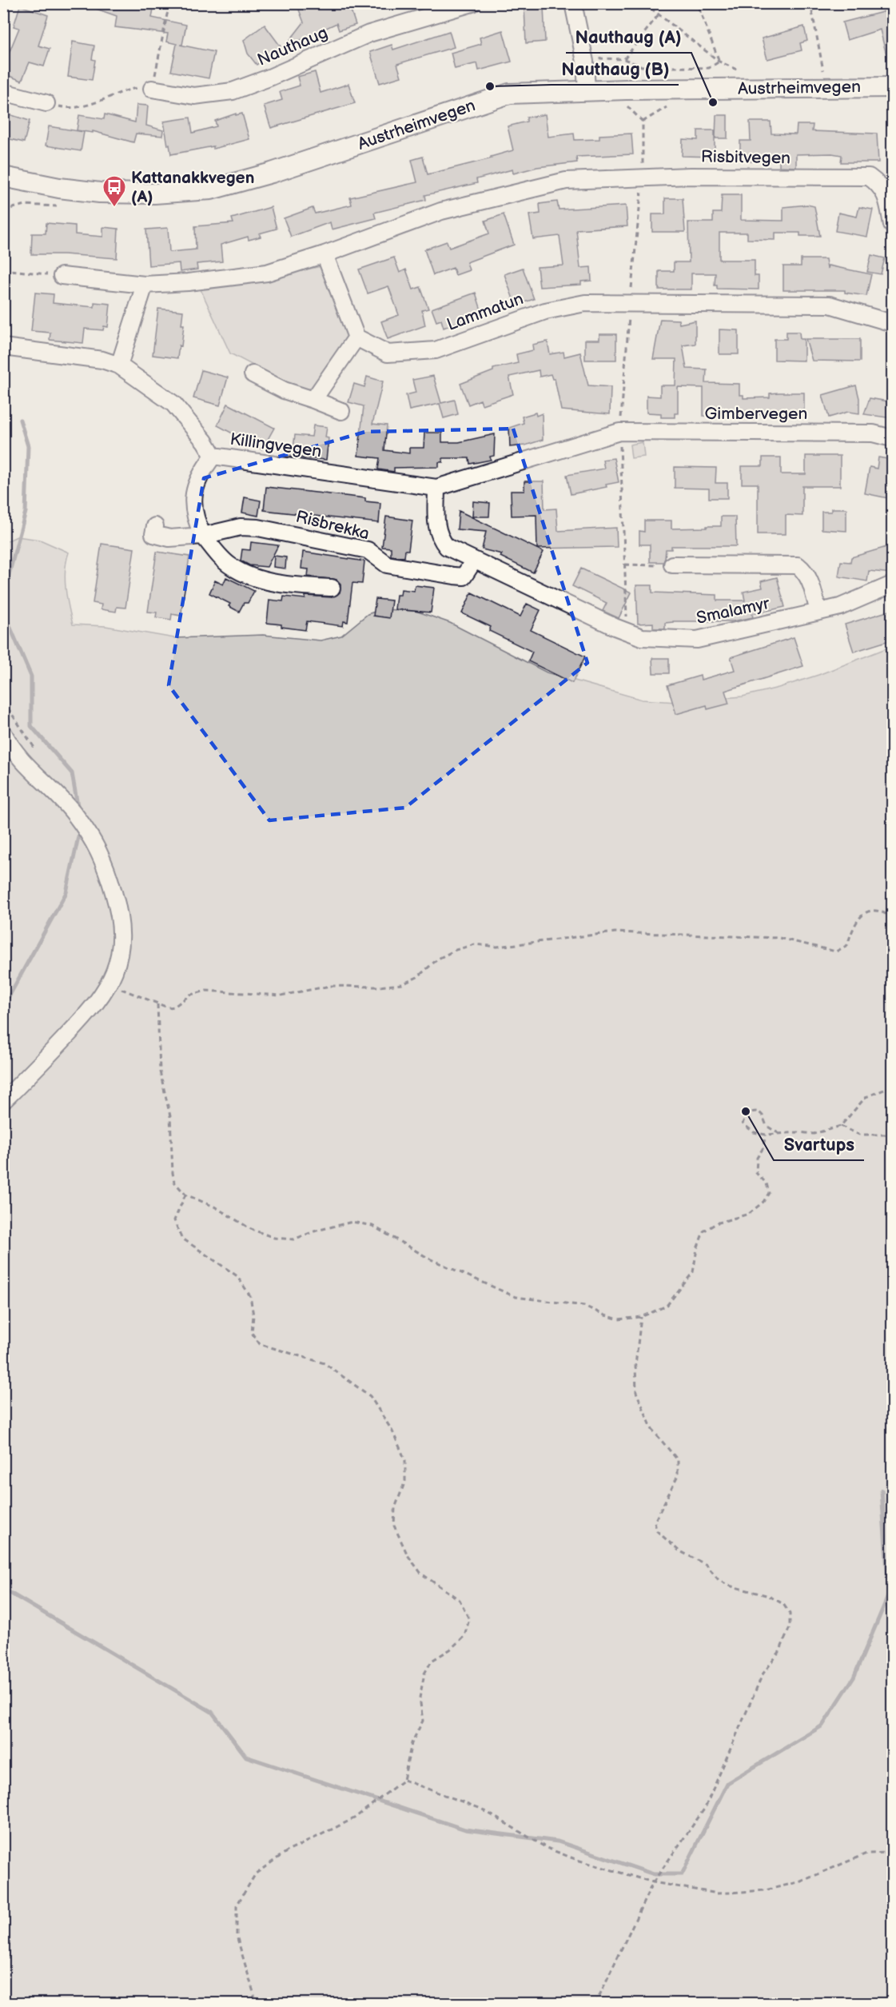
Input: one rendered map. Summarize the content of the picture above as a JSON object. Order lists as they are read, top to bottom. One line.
{"streets":{"main road":["Austrheimvegen"],"street":["Nauthaug","Risbitvegen","Lammatun","Gimbervegen","Killingvegen","Risbrekka","Smalamyr"]},"crossings":[["Gimbervegen","Killingvegen"]],"places":{"other":["Nauthaug (B)","Nauthaug (A)","Svartups"],"bus stop":["Kattanakkvegen (A)"]}}
